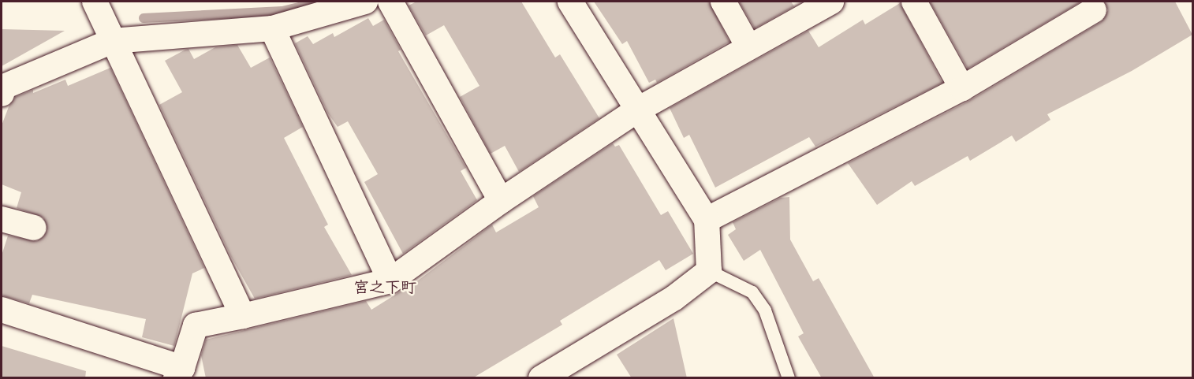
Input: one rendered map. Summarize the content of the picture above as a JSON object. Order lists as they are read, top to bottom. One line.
{"districts":["宮之下町"]}
